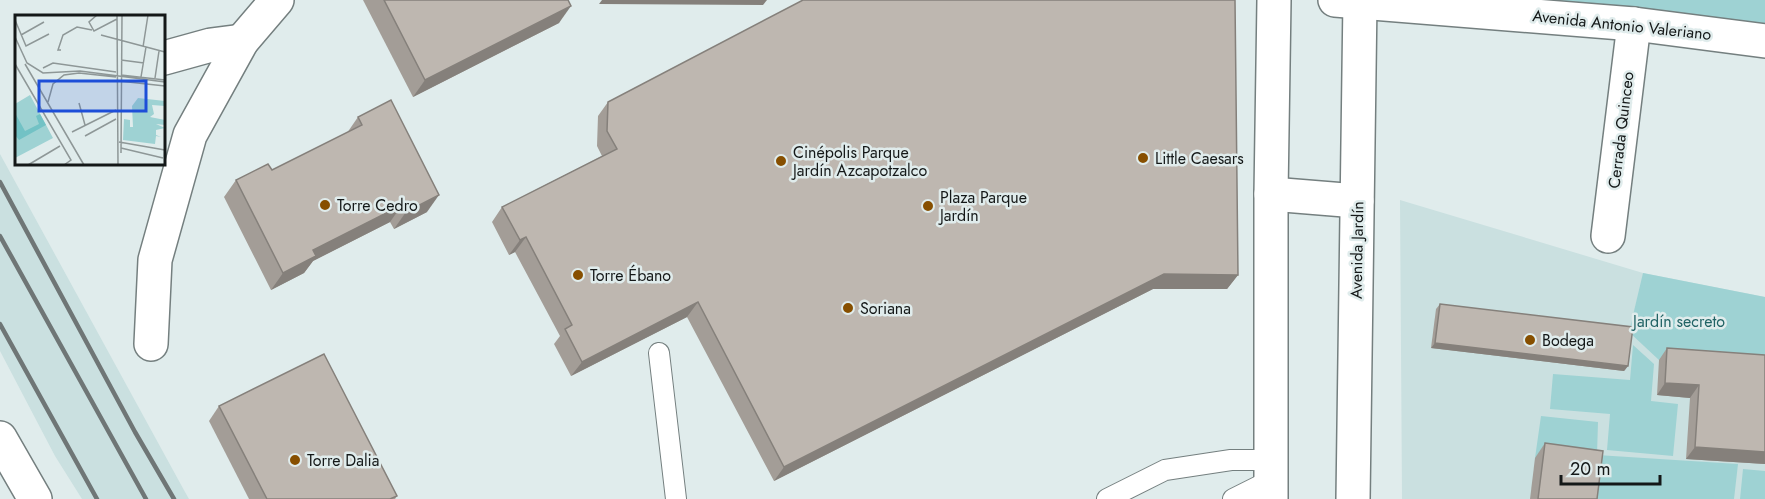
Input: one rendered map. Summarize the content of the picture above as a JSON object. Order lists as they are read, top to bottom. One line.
{"streets":{"street":["Avenida Antonio Valeriano","Cerrada Quinceo","Avenida Jardín"]},"crossings":[["Avenida Antonio Valeriano","Cerrada Quinceo"],["Avenida Antonio Valeriano","Avenida Jardín"]],"parks":["Jardín secreto"],"places":["Little Caesars","Cinépolis Parque Jardín Azcapotzalco","Torre Cedro","Plaza Parque Jardín","Torre Ébano","Soriana","Bodega","Torre Dalia"],"scale_bar":"20 m"}
